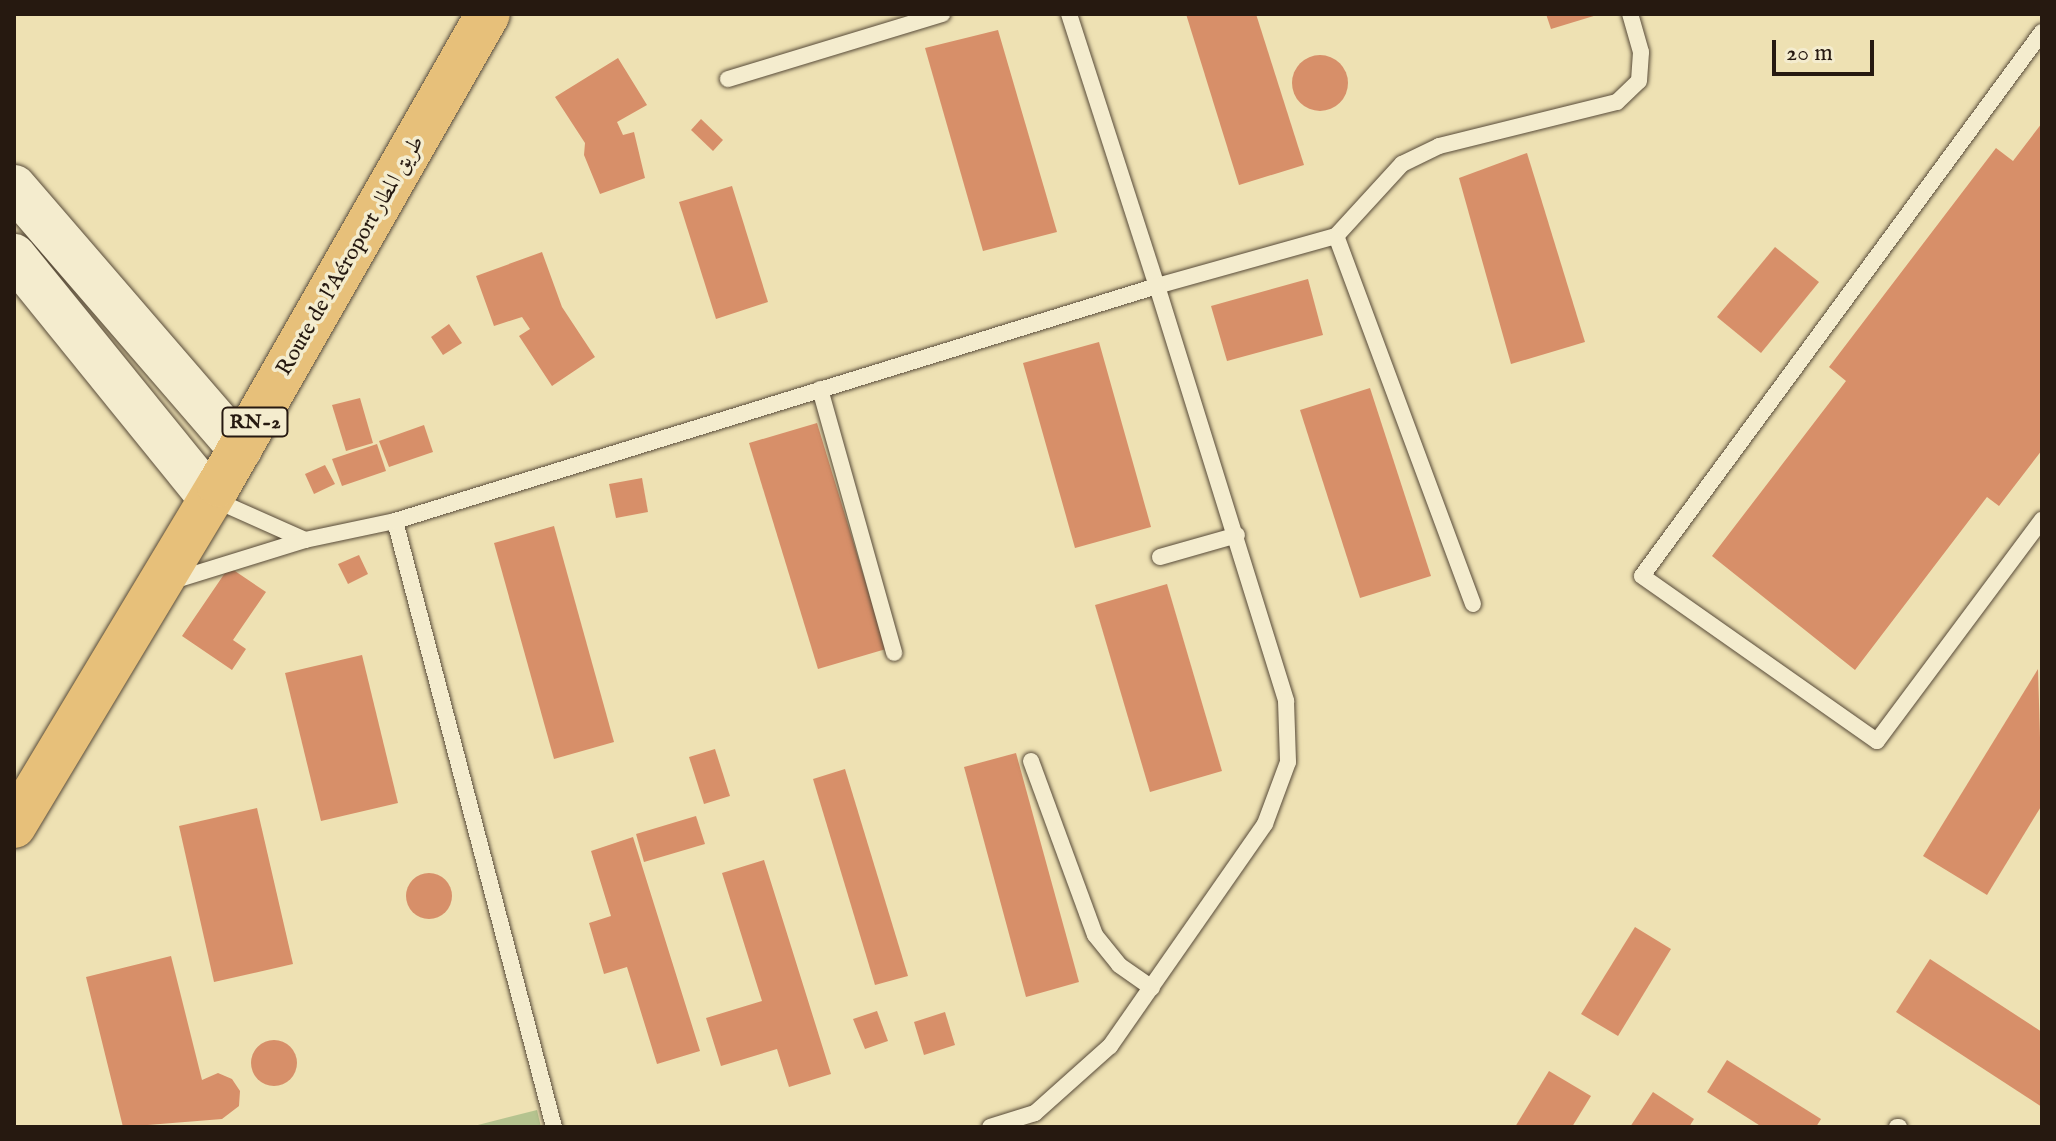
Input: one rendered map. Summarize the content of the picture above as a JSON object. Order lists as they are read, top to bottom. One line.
{"streets":{"main road":["Route de l'Aéroport طريق المطار","RN-2"]},"scale_bar":"20 m"}
